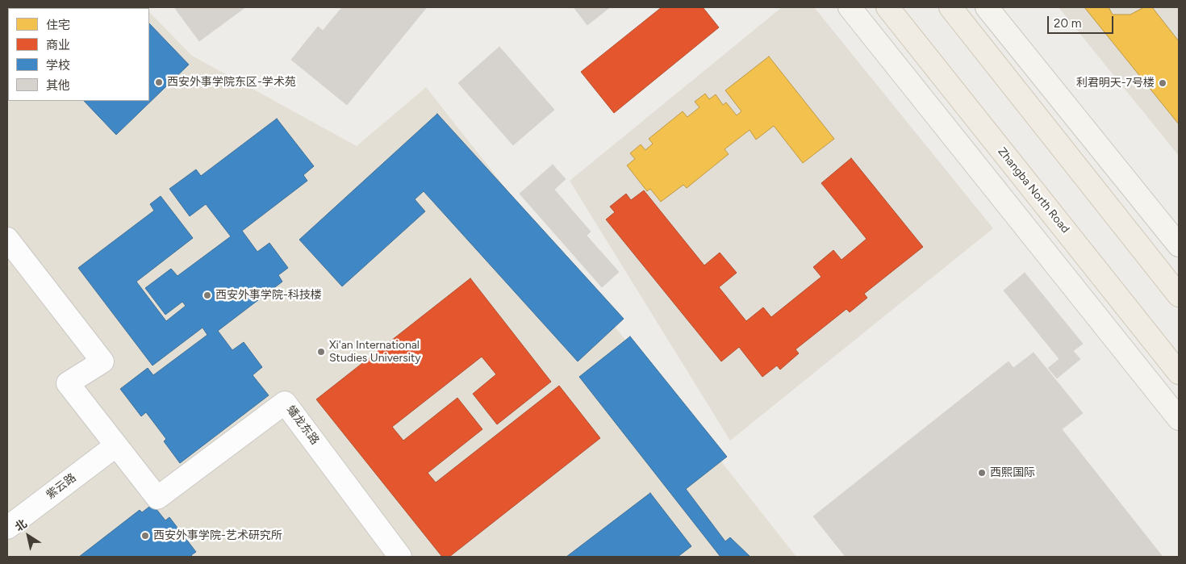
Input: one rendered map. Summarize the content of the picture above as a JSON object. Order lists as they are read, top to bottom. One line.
{"streets":{"main road":["Zhangba North Road"],"street":["蟠龙东路","紫云路"]},"crossings":[["蟠龙东路","紫云路"]],"places":["西安外事学院东区-学术苑","利君明天-7号楼","西安外事学院-科技楼","Xi'an International Studies University","西熙国际","西安外事学院-艺术研究所"],"legend":["住宅","商业","学校","其他"],"scale_bar":"20 m","north":"top left"}
